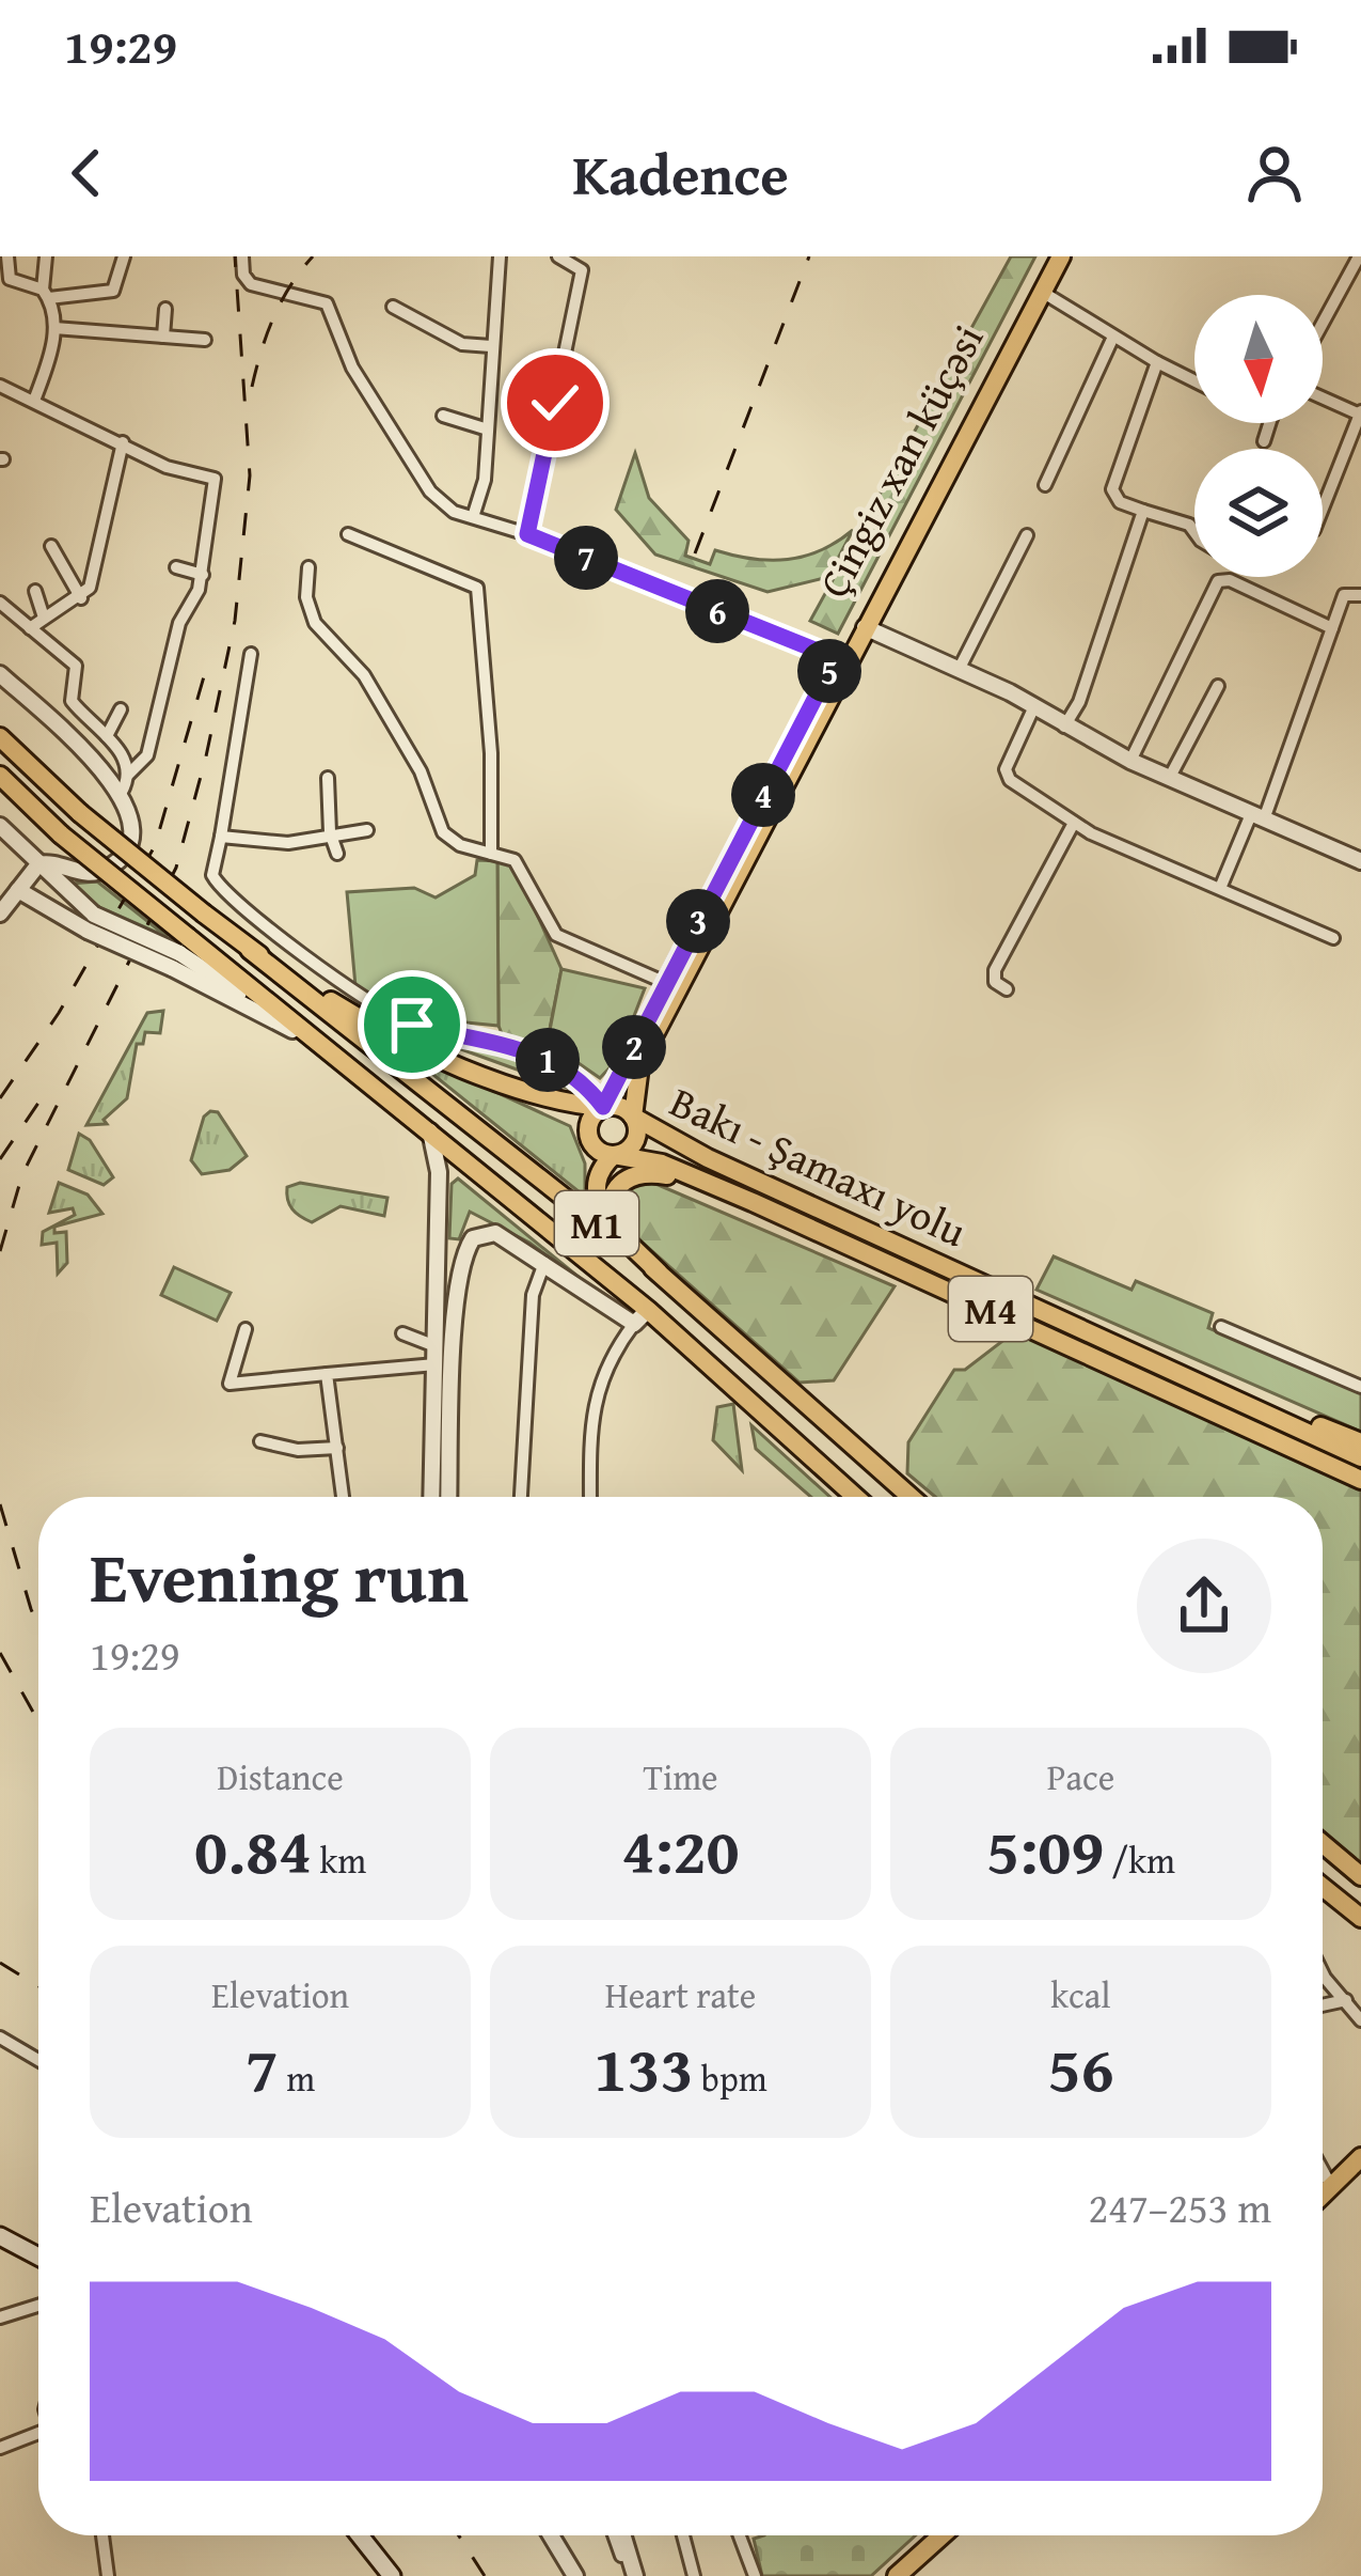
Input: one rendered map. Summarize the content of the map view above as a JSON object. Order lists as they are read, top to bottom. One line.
{"streets":{"main road":["Çingiz xan küçəsi","Bakı - Şamaxı yolu","M1","M4"]},"crossings":[["Çingiz xan küçəsi","Bakı - Şamaxı yolu"]],"north":"bottom","page":{"status":"19:29","header":"Kadence","pins":["7","6","5","4","3","2","1"],"heading":["Evening run","19:29"],"stats":[["Distance","0.84 km"],["Time","4:20"],["Pace","5:09 /km"],["Elevation","7 m"],["Heart rate","133 bpm"],["kcal","56"]],"chart":["Elevation","247–253 m"]}}
